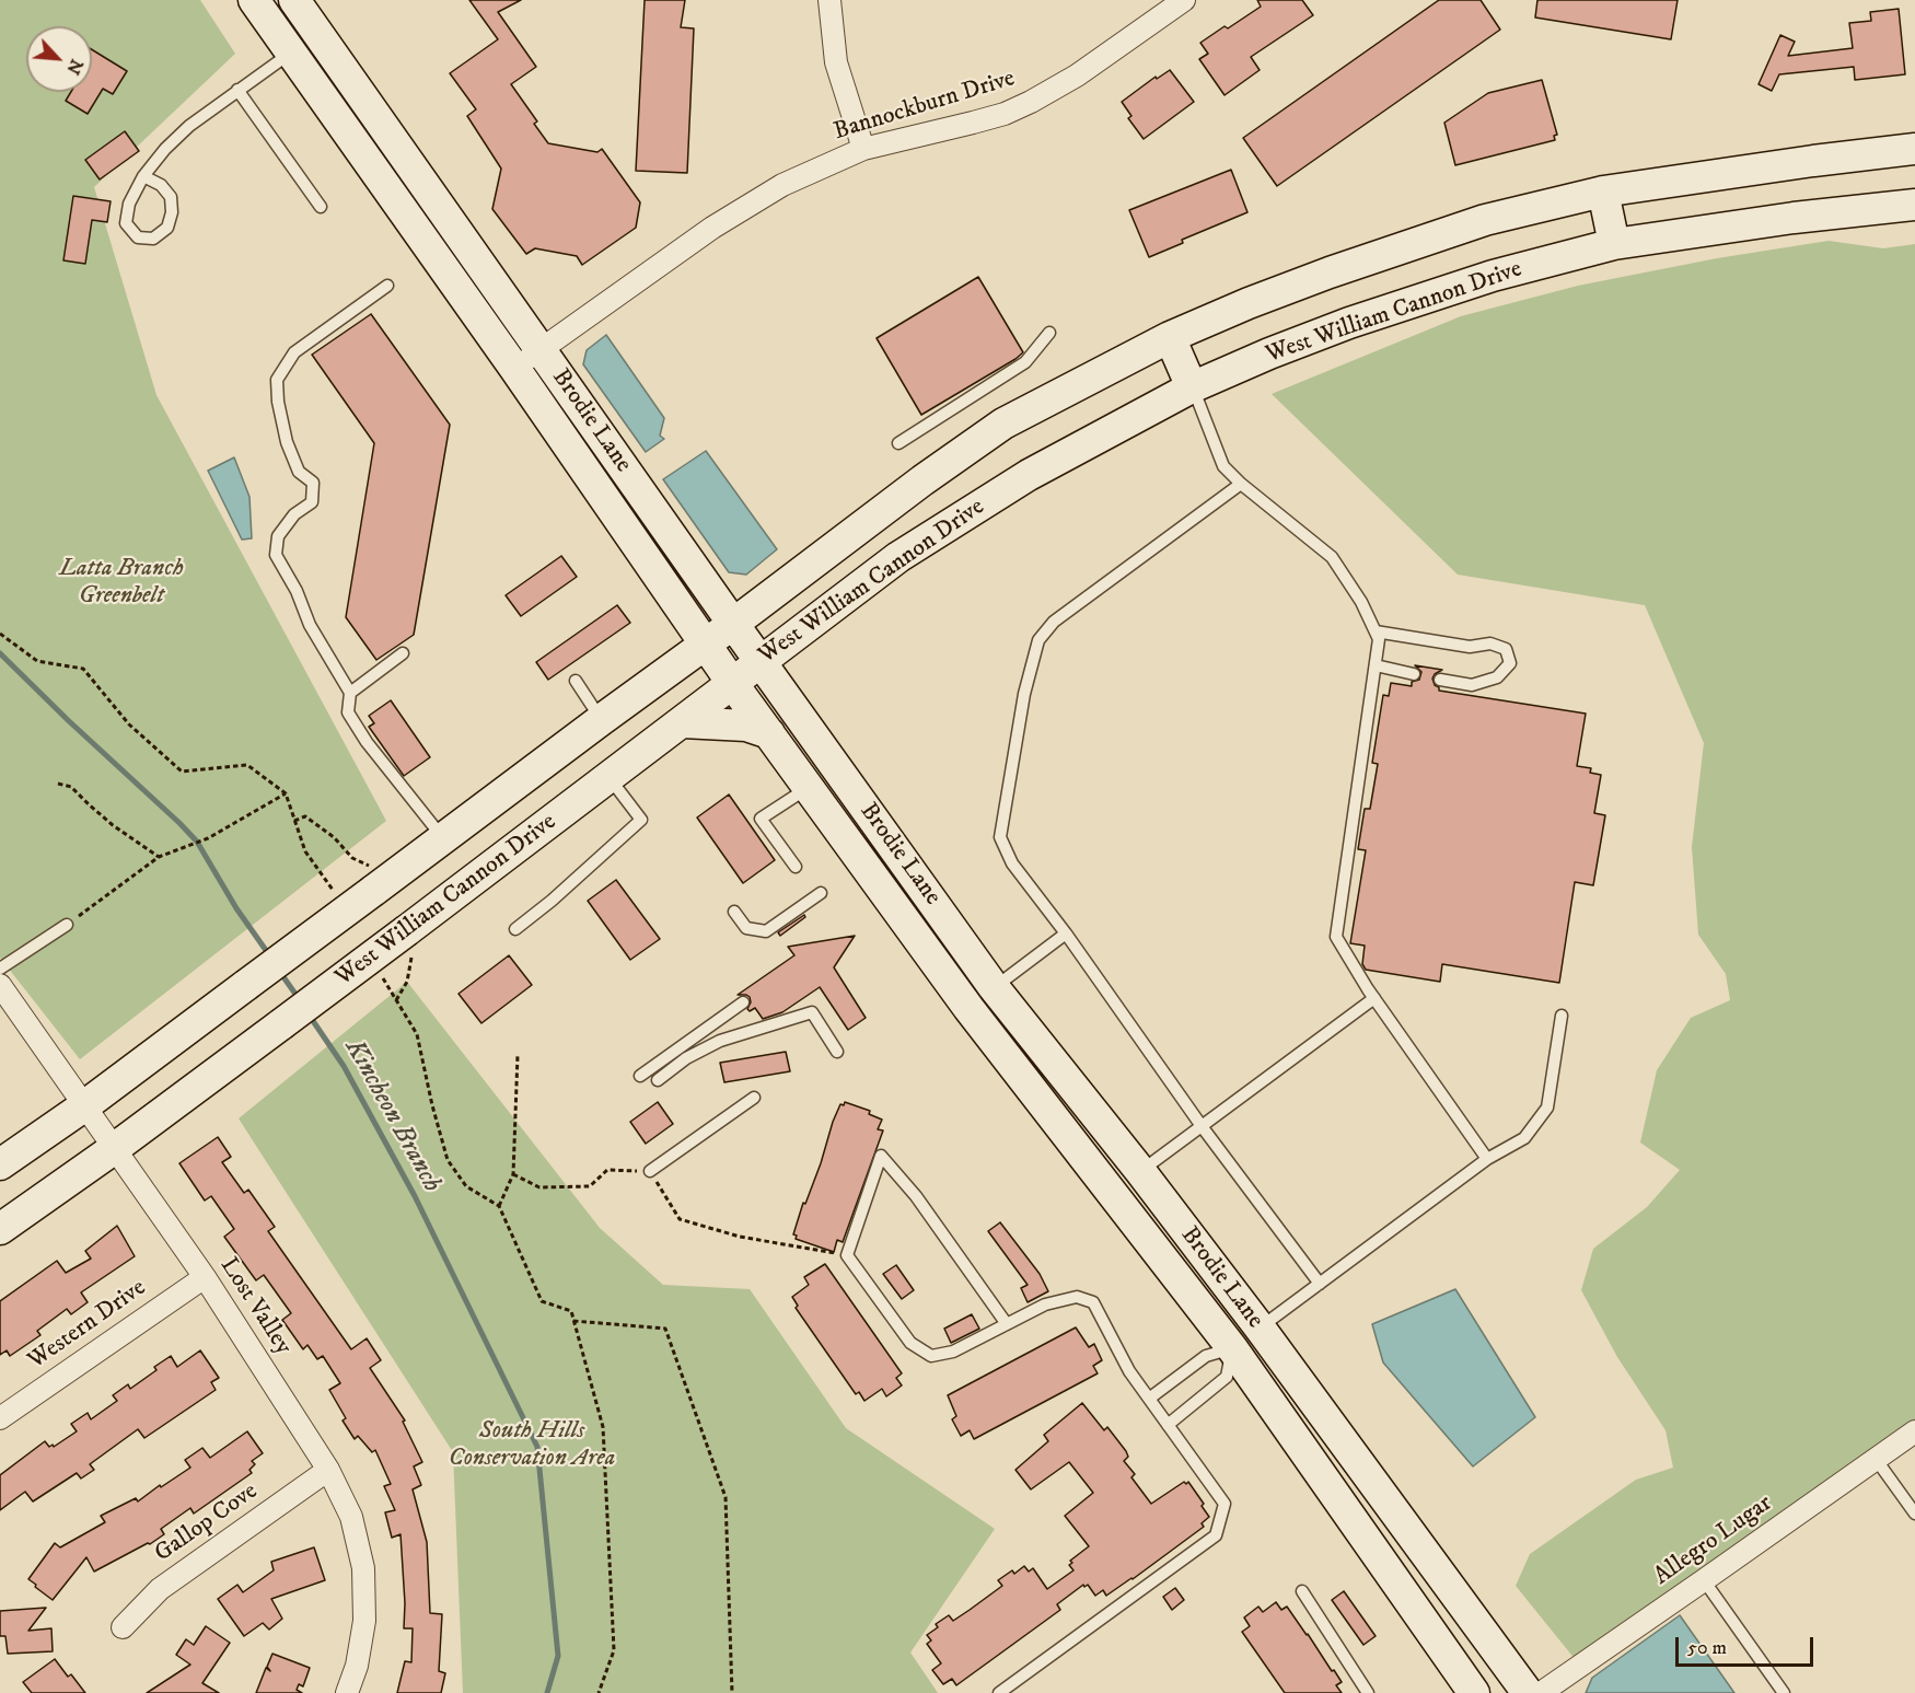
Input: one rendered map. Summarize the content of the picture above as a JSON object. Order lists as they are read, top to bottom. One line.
{"streets":{"main road":["West William Cannon Drive","Brodie Lane"],"street":["Bannockburn Drive","Lost Valley","Western Drive","Gallop Cove","Allegro Lugar"]},"crossings":[["Bannockburn Drive","Brodie Lane"],["West William Cannon Drive","Brodie Lane"],["West William Cannon Drive","Lost Valley"],["Lost Valley","Western Drive"],["Lost Valley","Gallop Cove"]],"water":["Kincheon Branch"],"parks":["Latta Branch Greenbelt","South Hills Conservation Area"],"scale_bar":"50 m","north":"bottom right"}
